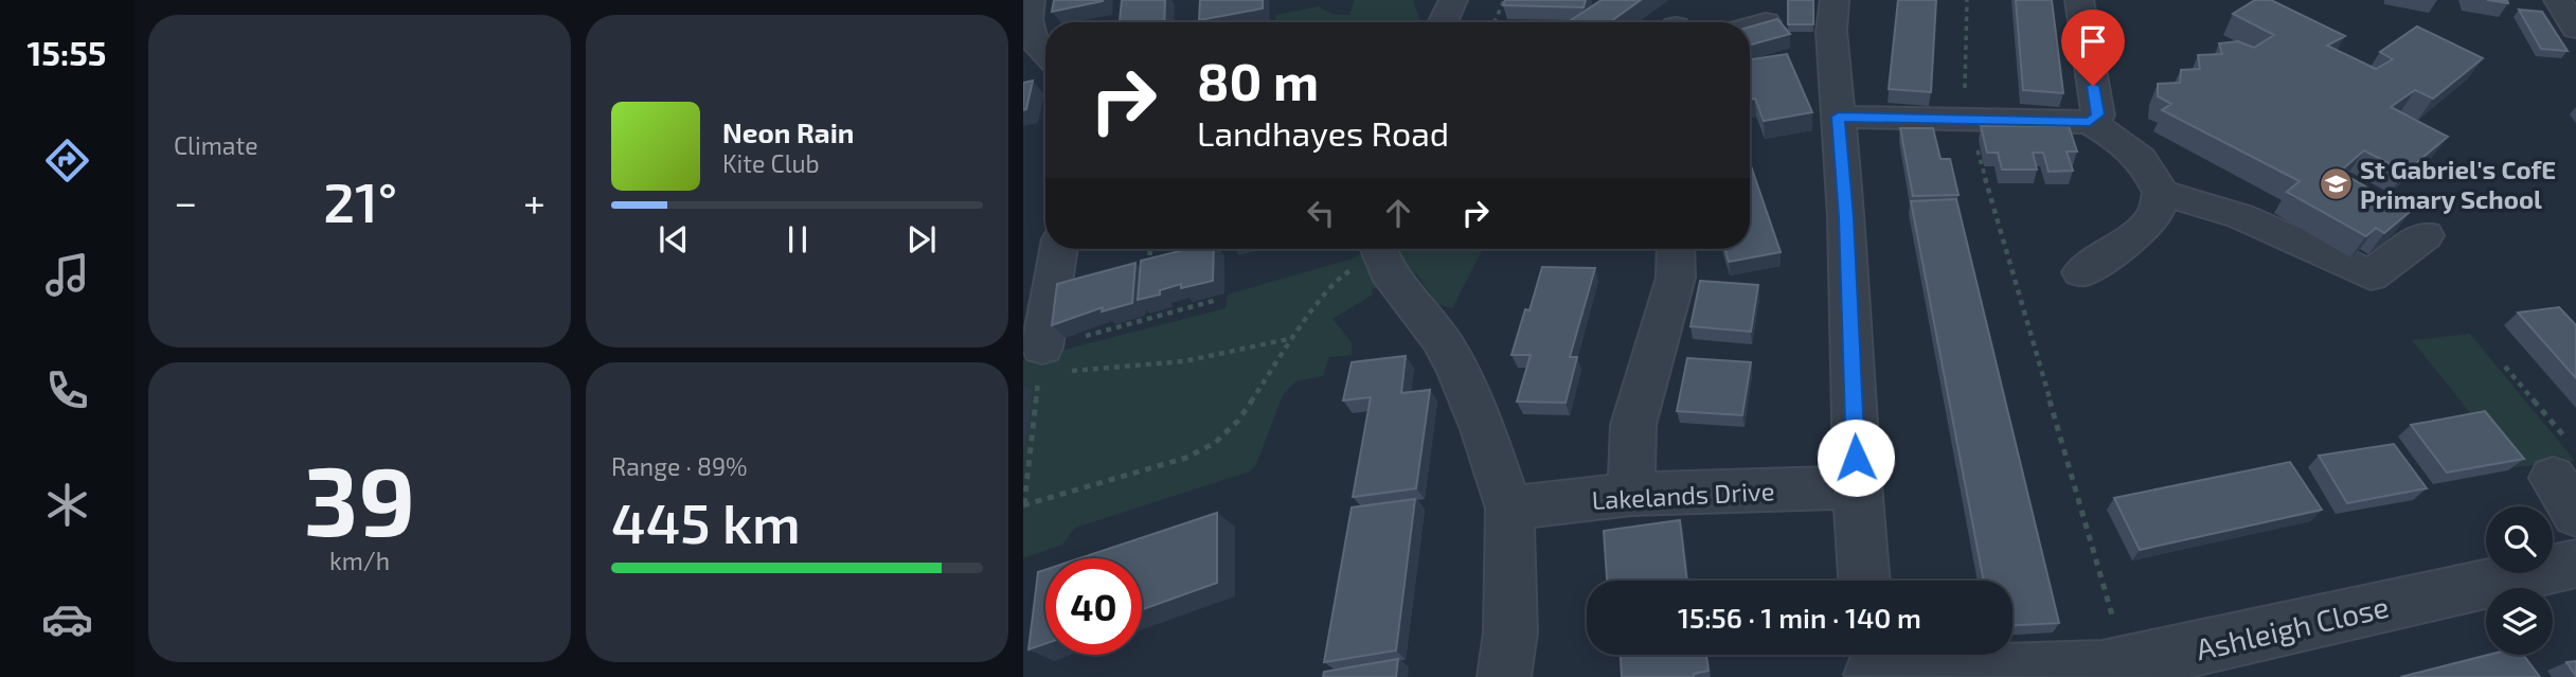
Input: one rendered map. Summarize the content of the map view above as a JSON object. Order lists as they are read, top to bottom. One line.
{"streets":{"street":["Lakelands Drive","Ashleigh Close"]},"places":{"school or university":["St Gabriel's CofE Primary School"]},"page":{"tabs":"15:55","tile":["Climate",["39","km/h"],["Range · 89%","445 km"]],"turn":["80 m","Landhayes Road"],"song":["Neon Rain","Kite Club"],"heat":["−","21°","+"],"limit":"40","trip":"15:56 · 1 min · 140 m"}}
